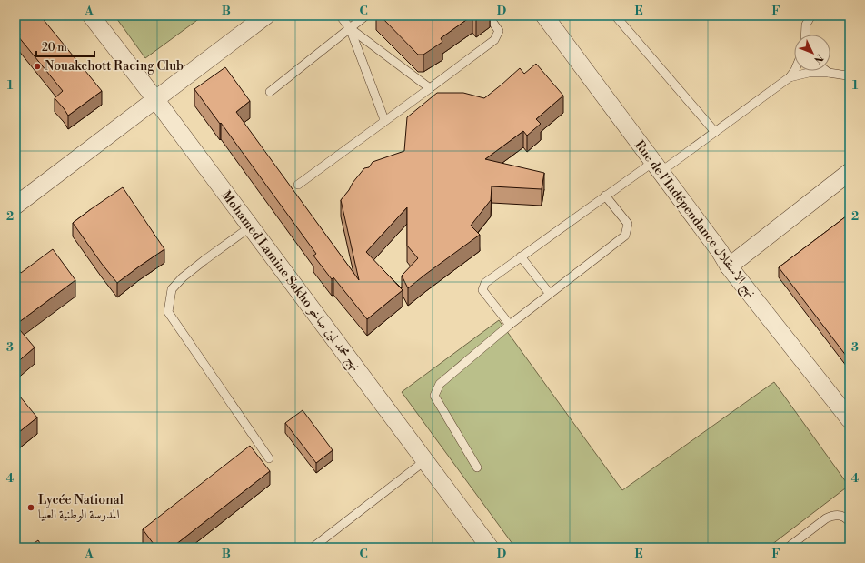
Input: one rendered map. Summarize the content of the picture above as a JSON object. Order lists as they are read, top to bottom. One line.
{"streets":{"street":["Rue de l'Indépendance نهج الاستقلال","Mohamed Lamine Sakho نهج محمد لمين صاخو"]},"places":["Nouakchott Racing Club","Lycée National المدرسة الوطنية العليا"],"scale_bar":"20 m","north":"bottom right","grid":{"columns":["A","B","C","D","E","F"],"rows":["1","2","3","4"]}}
